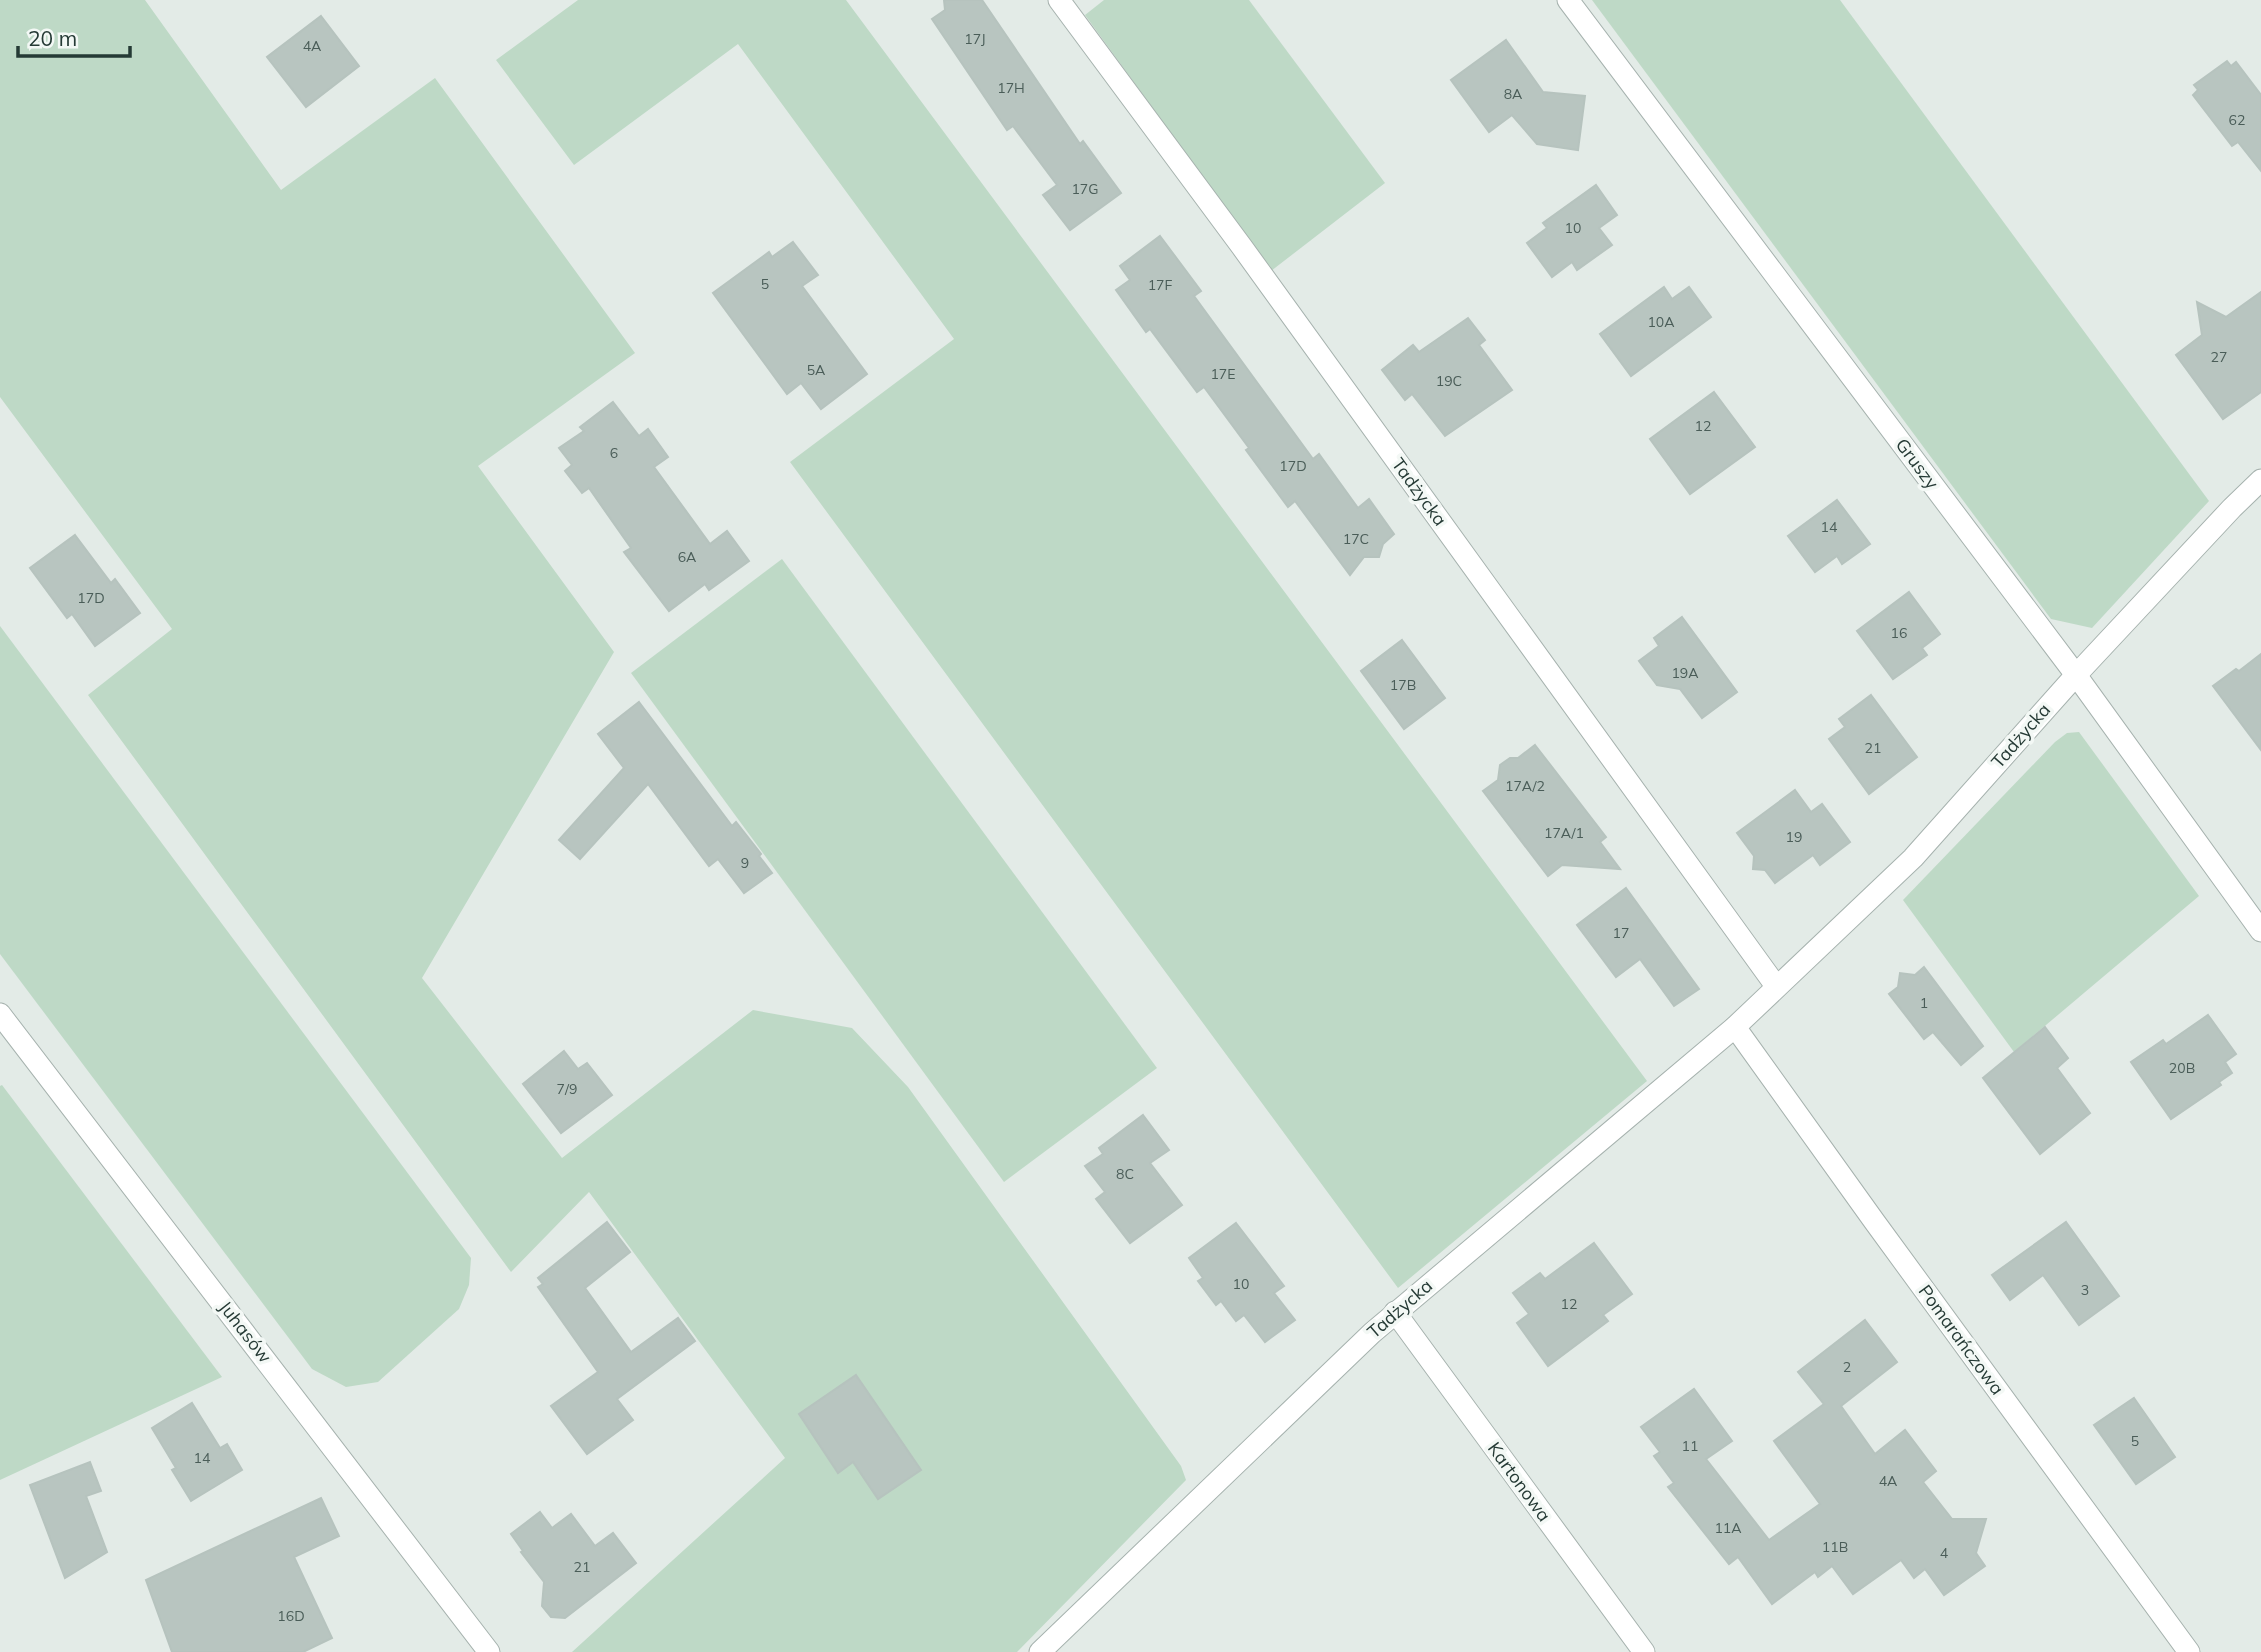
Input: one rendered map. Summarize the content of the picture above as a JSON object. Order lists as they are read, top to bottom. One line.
{"streets":{"street":["Gruszy","Tadżycka","Juhasów","Pomarańczowa","Kartonowa"]},"crossings":[["Gruszy","Tadżycka"],["Tadżycka","Pomarańczowa"],["Tadżycka","Kartonowa"]],"house_numbers":["17J","4A","17H","8A","62","17G","10","5","17F","10A","27","5A","17E","19C","12","6","17D","14","17C","6A","17D","16","19A","17B","21","17A/2","17A/1","19","9","17","1","20B","7/9","8C","10","3","12","2","5","11","14","4A","11A","11B","4","21","16D"],"scale_bar":"20 m"}
